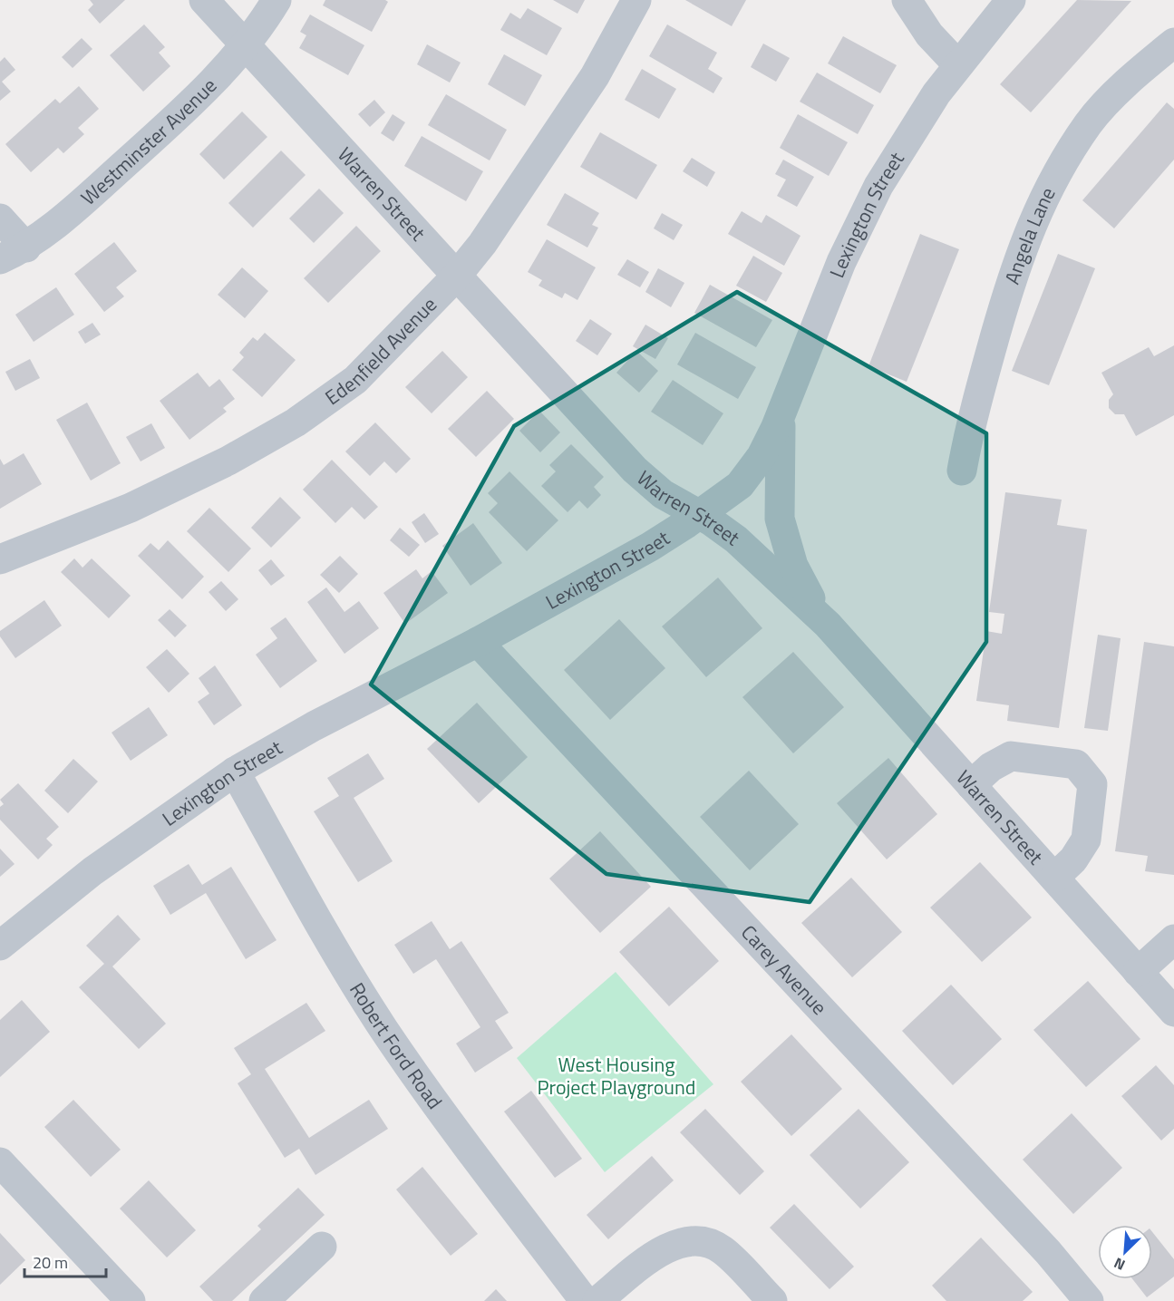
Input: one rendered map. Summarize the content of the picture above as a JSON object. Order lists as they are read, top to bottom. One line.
{"streets":{"street":["Westminster Avenue","Warren Street","Lexington Street","Angela Lane","Edenfield Avenue","Carey Avenue","Robert Ford Road"]},"crossings":[["Westminster Avenue","Warren Street"],["Warren Street","Lexington Street"],["Warren Street","Edenfield Avenue"],["Lexington Street","Carey Avenue"],["Lexington Street","Robert Ford Road"]],"parks":["West Housing Project Playground"],"scale_bar":"20 m","north":"bottom left"}
